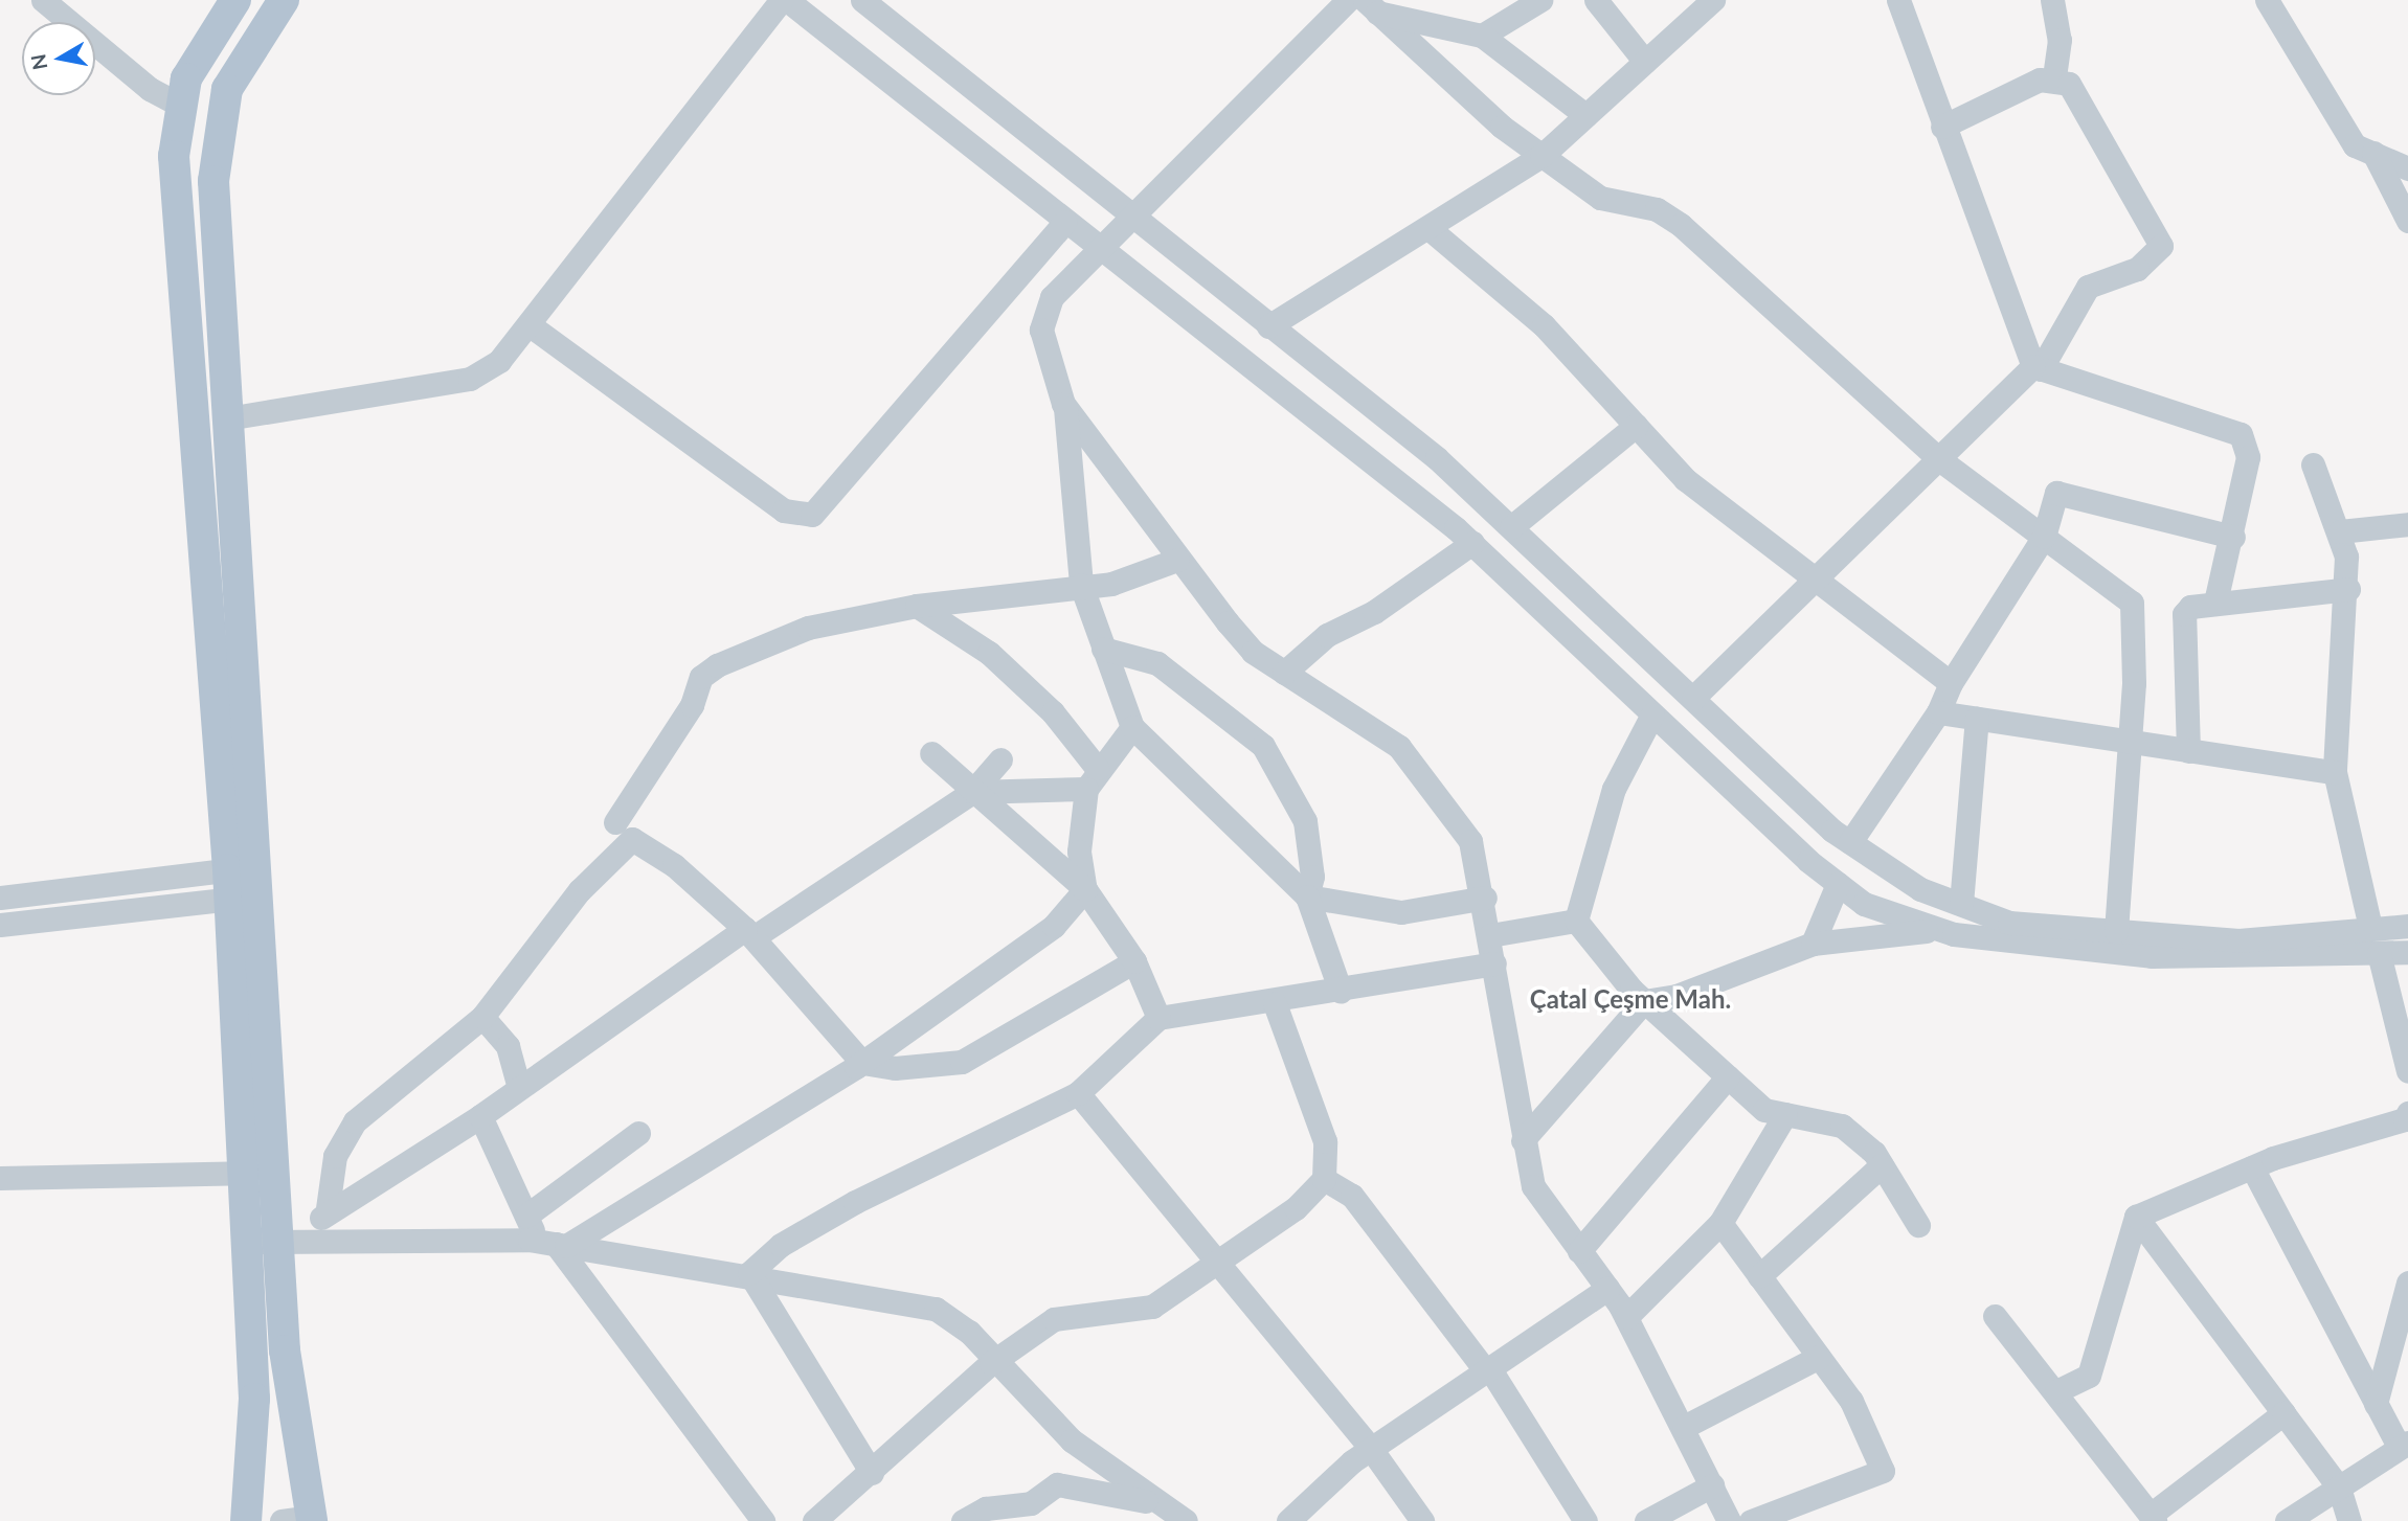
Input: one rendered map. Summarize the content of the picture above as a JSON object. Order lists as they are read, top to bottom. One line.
{"districts":["Çatal Çeşme Mah."],"north":"left"}
